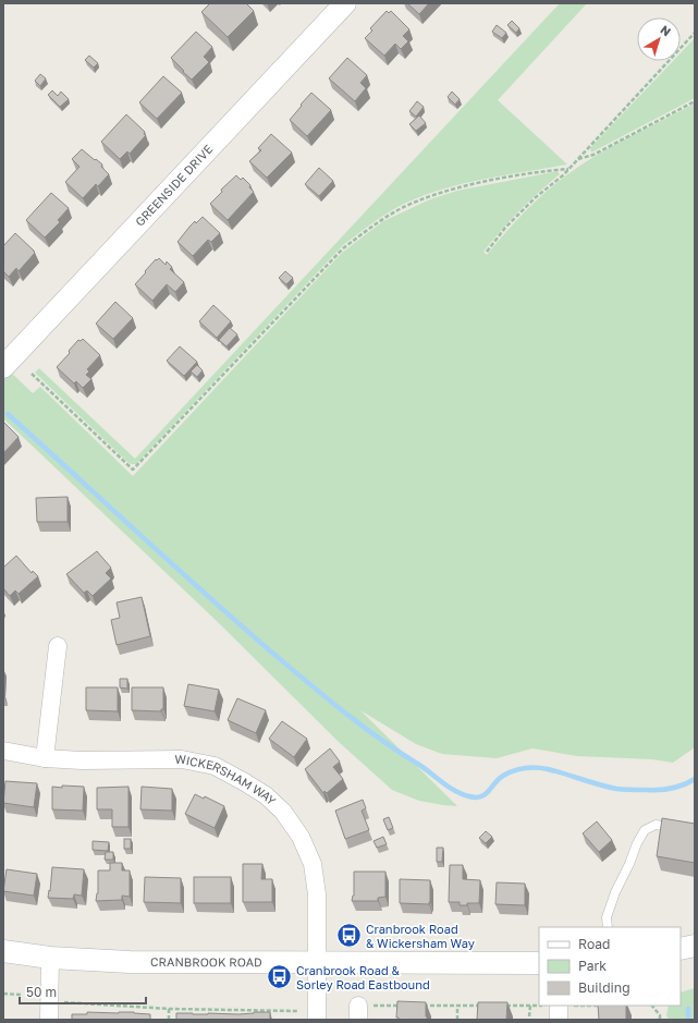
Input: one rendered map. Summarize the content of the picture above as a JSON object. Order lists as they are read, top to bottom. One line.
{"streets":{"street":["GREENSIDE DRIVE","WICKERSHAM WAY","CRANBROOK ROAD"]},"crossings":[["WICKERSHAM WAY","CRANBROOK ROAD"]],"places":{"bus stop":["Cranbrook Road & Wickersham Way","Cranbrook Road & Sorley Road Eastbound"]},"legend":["Road","Park","Building"],"scale_bar":"50 m","north":"top right"}
